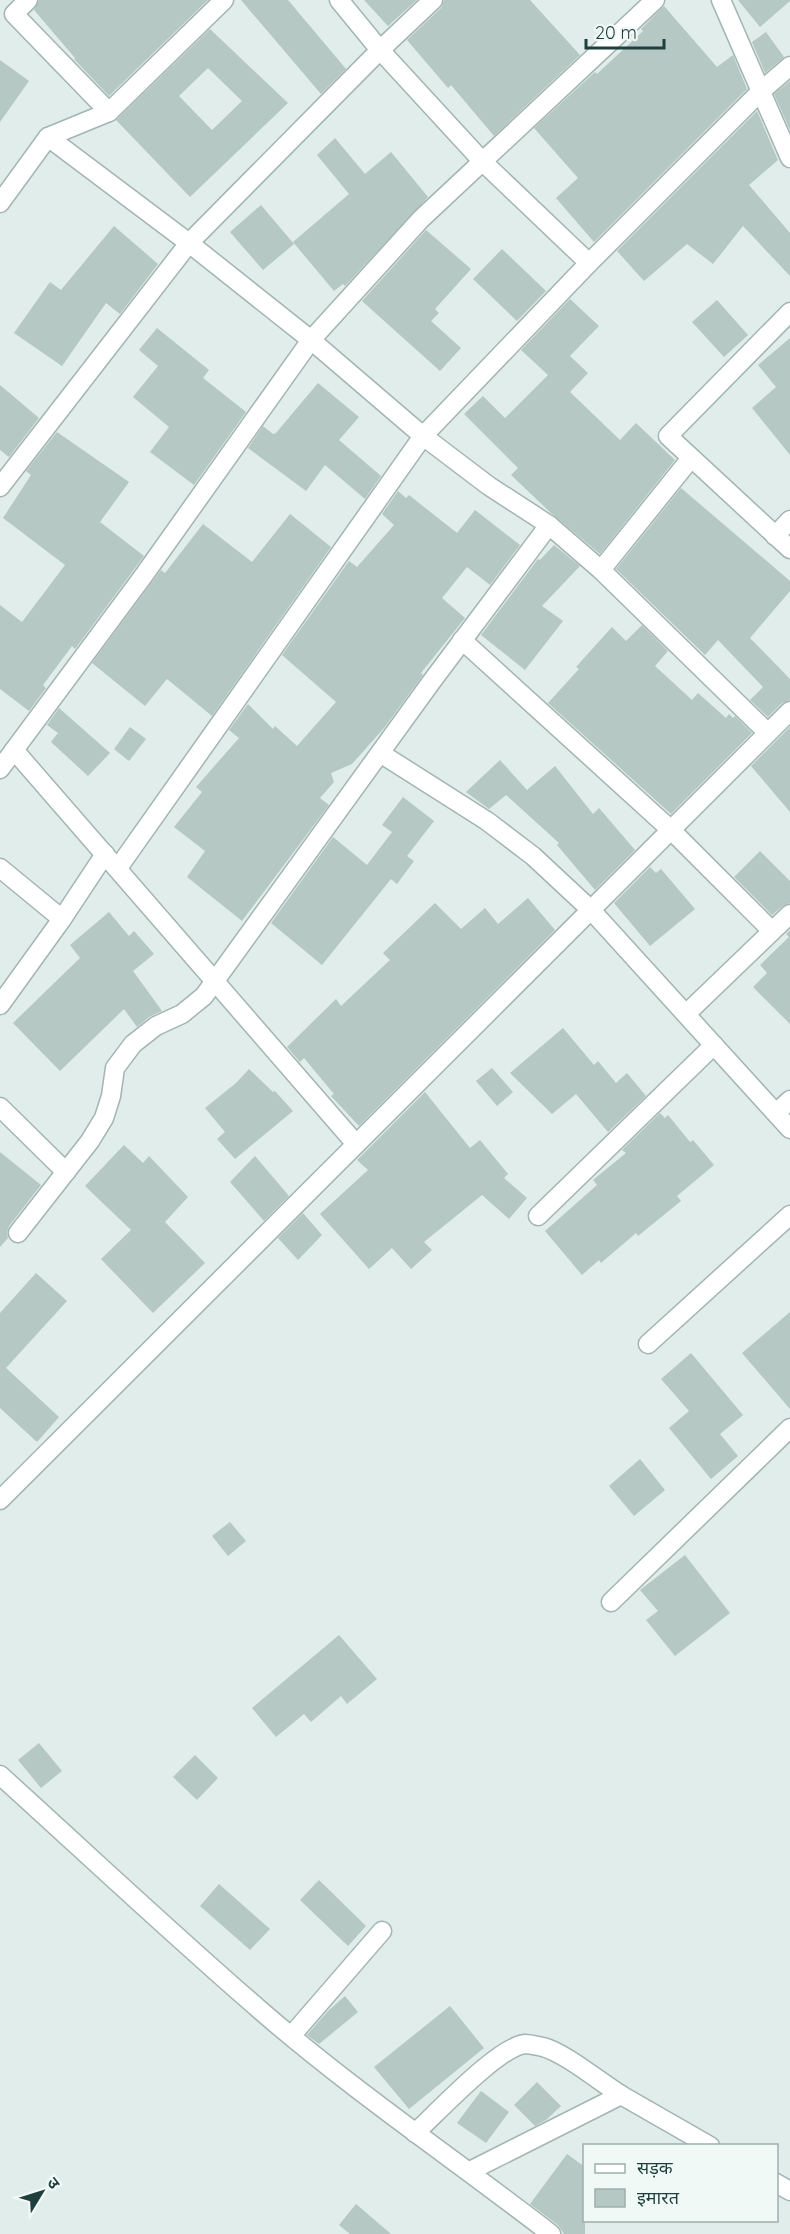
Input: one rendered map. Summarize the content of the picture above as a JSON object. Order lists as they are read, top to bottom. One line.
{"legend":["सड़क","इमारत"],"scale_bar":"20 m","north":"top right"}
